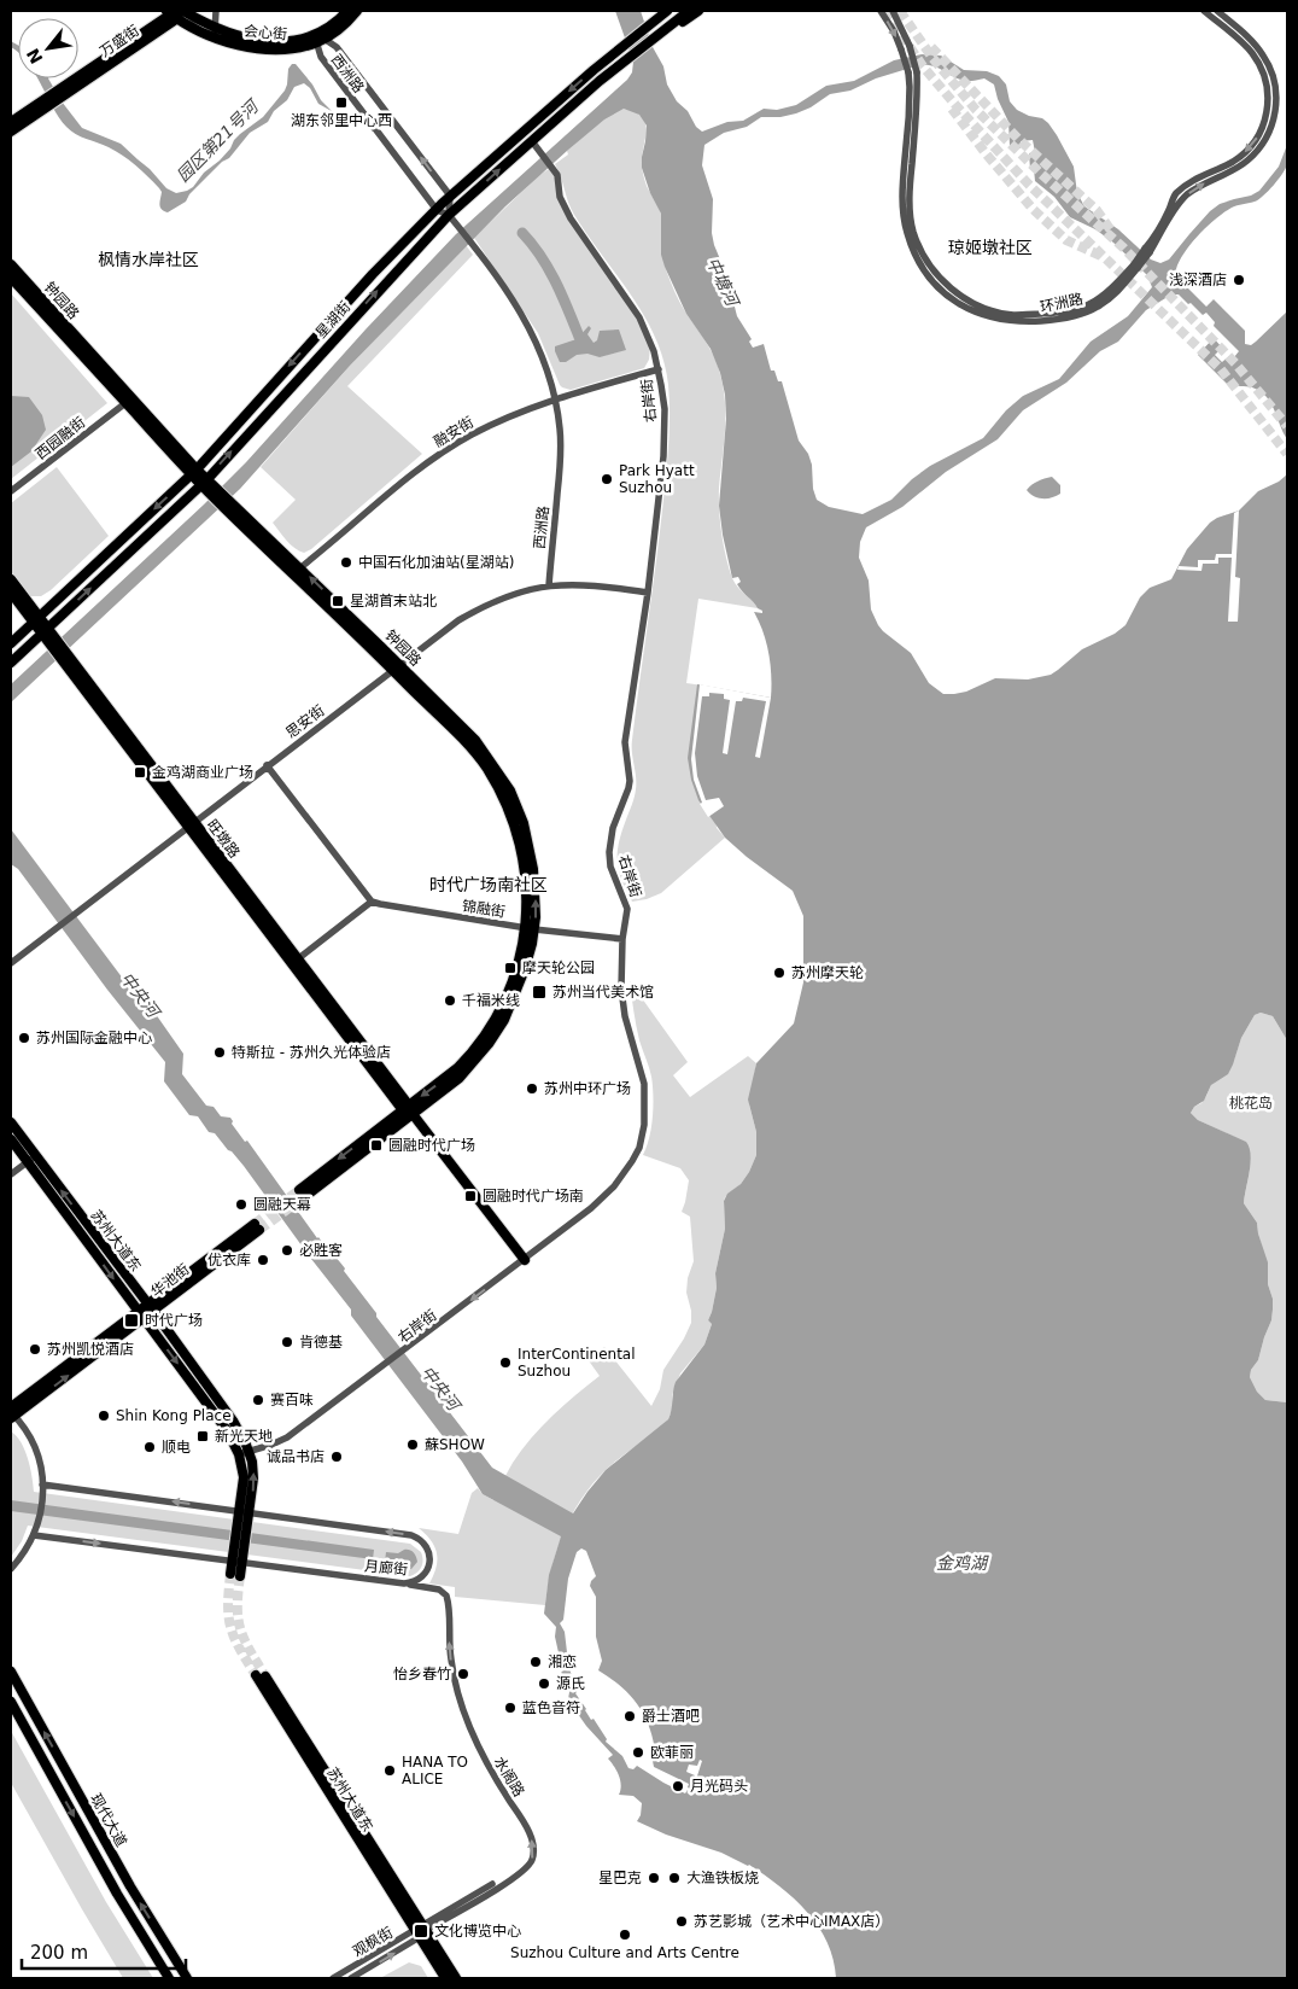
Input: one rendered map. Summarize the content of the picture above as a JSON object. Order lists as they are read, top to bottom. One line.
{"streets":{"main road":["会心街","万盛街","钟园路","星湖街","旺墩路","苏州大道东","华池街","现代大道"],"street":["西洲路","环洲路","右岸街","融安街","西园融街","思安街","锦融街","月廊街","水阁路","观枫街"]},"crossings":[["会心街","万盛街"],["会心街","西洲路"],["西洲路","星湖街"],["西洲路","融安街"],["西洲路","思安街"],["钟园路","星湖街"],["钟园路","融安街"],["钟园路","西园融街"],["钟园路","思安街"],["钟园路","旺墩路"],["钟园路","锦融街"],["星湖街","右岸街"],["星湖街","旺墩路"],["右岸街","融安街"],["右岸街","思安街"],["右岸街","旺墩路"],["右岸街","锦融街"],["右岸街","苏州大道东"],["思安街","旺墩路"],["苏州大道东","华池街"],["苏州大道东","月廊街"],["苏州大道东","水阁路"],["苏州大道东","观枫街"],["月廊街","水阁路"],["水阁路","观枫街"]],"districts":["琼姬墩社区","枫情水岸社区","时代广场南社区"],"water":["园区第21号河","中塘河","中央河","金鸡湖"],"parks":["桃花岛"],"places":{"transit":["湖东邻里中心西","星湖首末站北","金鸡湖商业广场","摩天轮公园","苏州当代美术馆","圆融时代广场","圆融时代广场南","时代广场","新光天地","文化博览中心"],"other":["浅深酒店","Park Hyatt Suzhou","中国石化加油站(星湖站)","苏州摩天轮","千福米线","苏州国际金融中心","特斯拉 - 苏州久光体验店","苏州中环广场","圆融天幕","必胜客","优衣库","肯德基","苏州凯悦酒店","InterContinental Suzhou","赛百味","Shin Kong Place","蘇SHOW","顺电","诚品书店","湘恋","怡乡春竹","源氏","蓝色音符","爵士酒吧","欧菲丽","HANA TO ALICE","月光码头","星巴克","大渔铁板烧","苏艺影城（艺术中心IMAX店）","Suzhou Culture and Arts Centre"]},"scale_bar":"200 m","north":"bottom left"}
